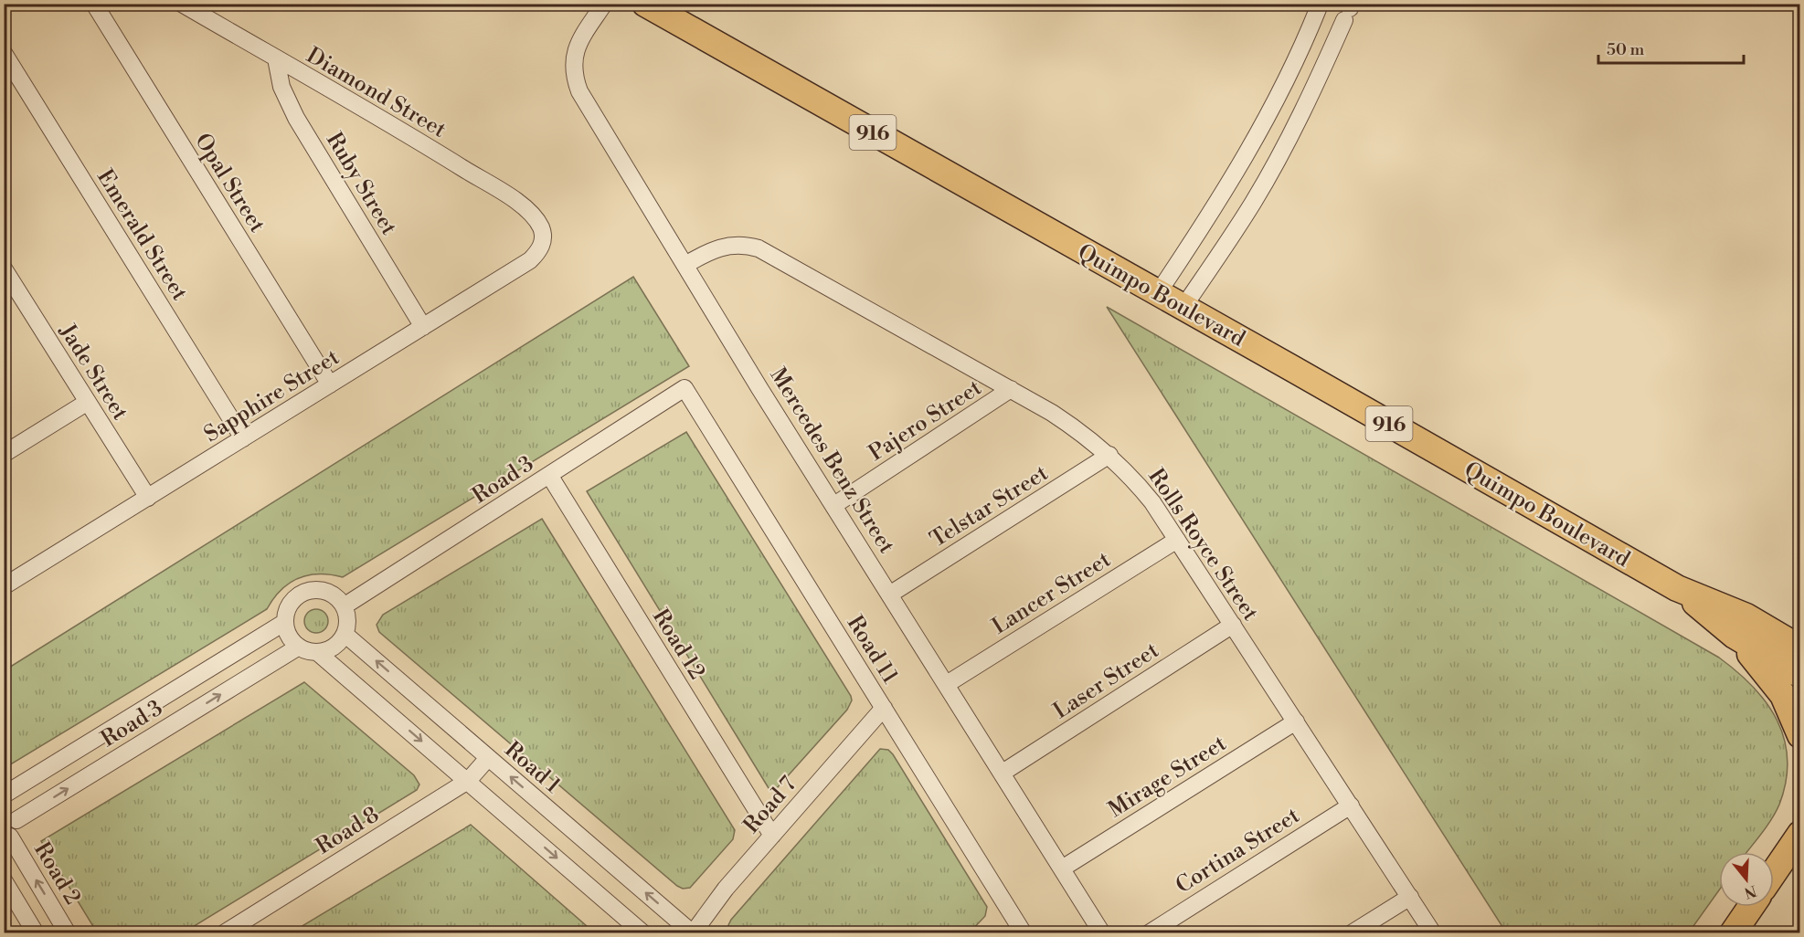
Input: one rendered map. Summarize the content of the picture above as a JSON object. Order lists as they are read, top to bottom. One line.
{"streets":{"main road":["916","Quimpo Boulevard"],"street":["Diamond Street","Opal Street","Ruby Street","Emerald Street","Jade Street","Sapphire Street","Pajero Street","Mercedes Benz Street","Road 3","Telstar Street","Rolls Royce Street","Lancer Street","Road 12","Road 11","Laser Street","Road 1","Mirage Street","Road 7","Road 8","Cortina Street","Road 2"]},"crossings":[["Diamond Street","Ruby Street"],["Diamond Street","Sapphire Street"],["Opal Street","Sapphire Street"],["Ruby Street","Sapphire Street"],["Emerald Street","Sapphire Street"],["Jade Street","Sapphire Street"],["Pajero Street","Mercedes Benz Street"],["Pajero Street","Rolls Royce Street"],["Mercedes Benz Street","Telstar Street"],["Mercedes Benz Street","Rolls Royce Street"],["Mercedes Benz Street","Lancer Street"],["Mercedes Benz Street","Laser Street"],["Mercedes Benz Street","Mirage Street"],["Road 3","Road 12"],["Road 3","Road 11"],["Road 3","Road 1"],["Telstar Street","Rolls Royce Street"],["Rolls Royce Street","Lancer Street"],["Rolls Royce Street","Laser Street"],["Rolls Royce Street","Mirage Street"],["Rolls Royce Street","Cortina Street"],["Road 12","Road 7"],["Road 11","Road 7"],["Road 1","Road 7"],["Road 1","Road 8"]],"scale_bar":"50 m","north":"bottom"}
